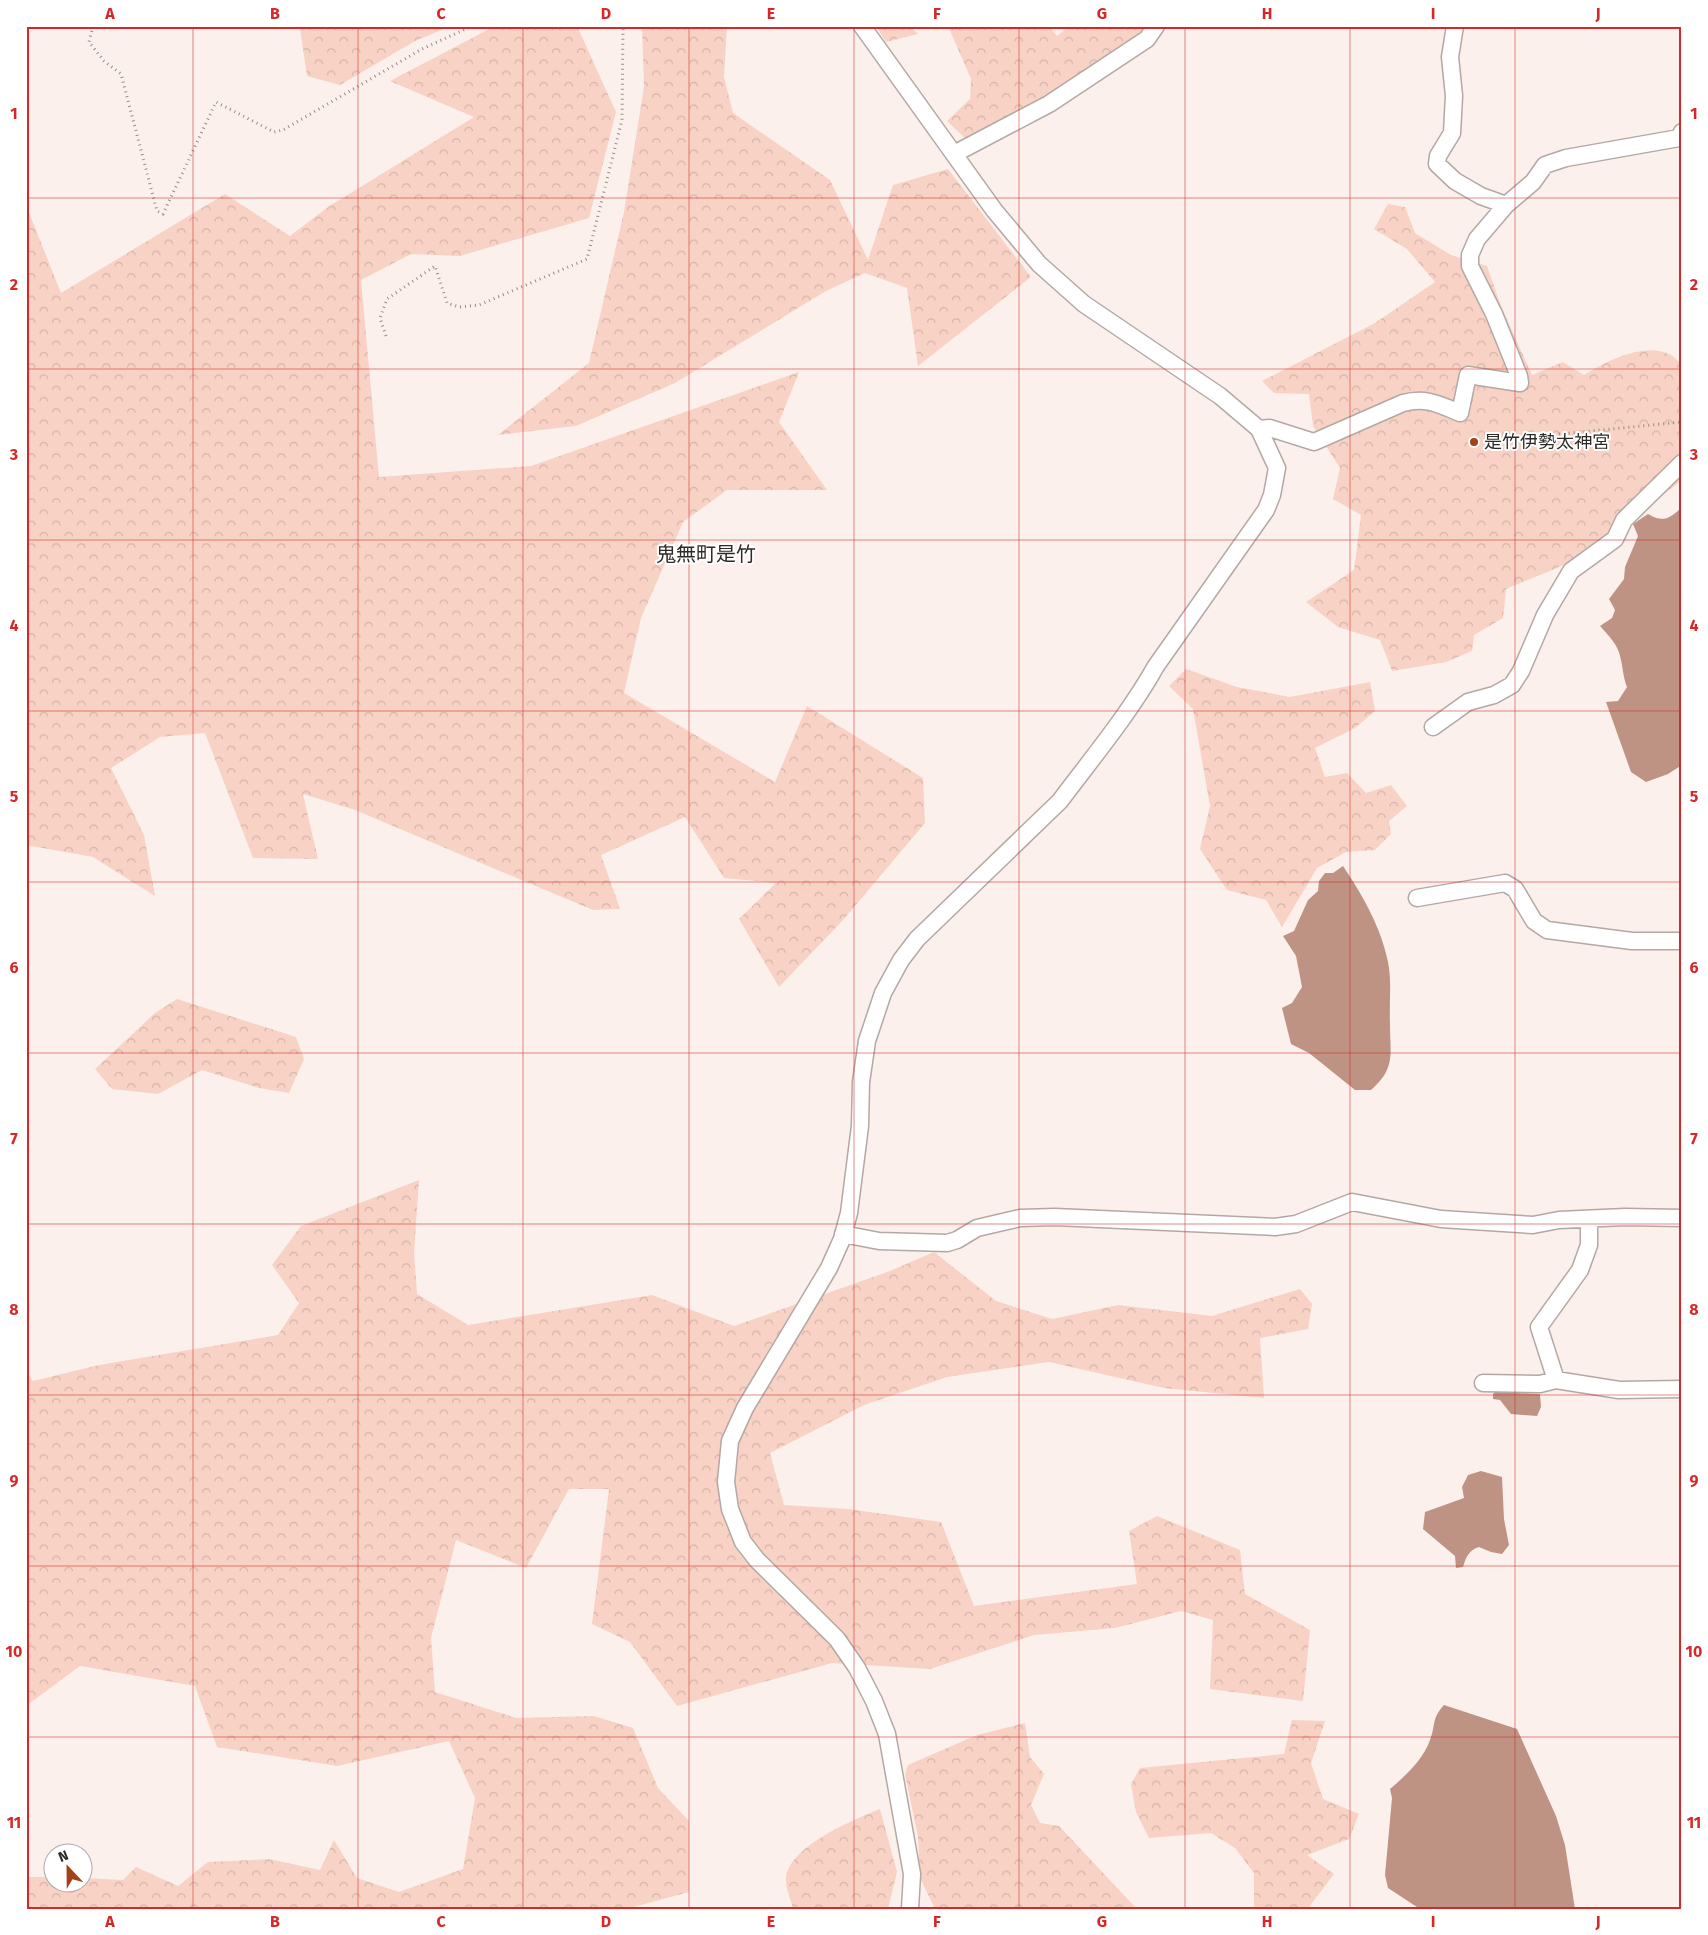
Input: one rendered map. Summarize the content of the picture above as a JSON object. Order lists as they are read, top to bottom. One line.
{"districts":["鬼無町是竹"],"places":["是竹伊勢太神宮"],"north":"top","grid":{"columns":["A","B","C","D","E","F","G","H","I","J"],"rows":["1","2","3","4","5","6","7","8","9","10","11"]}}
